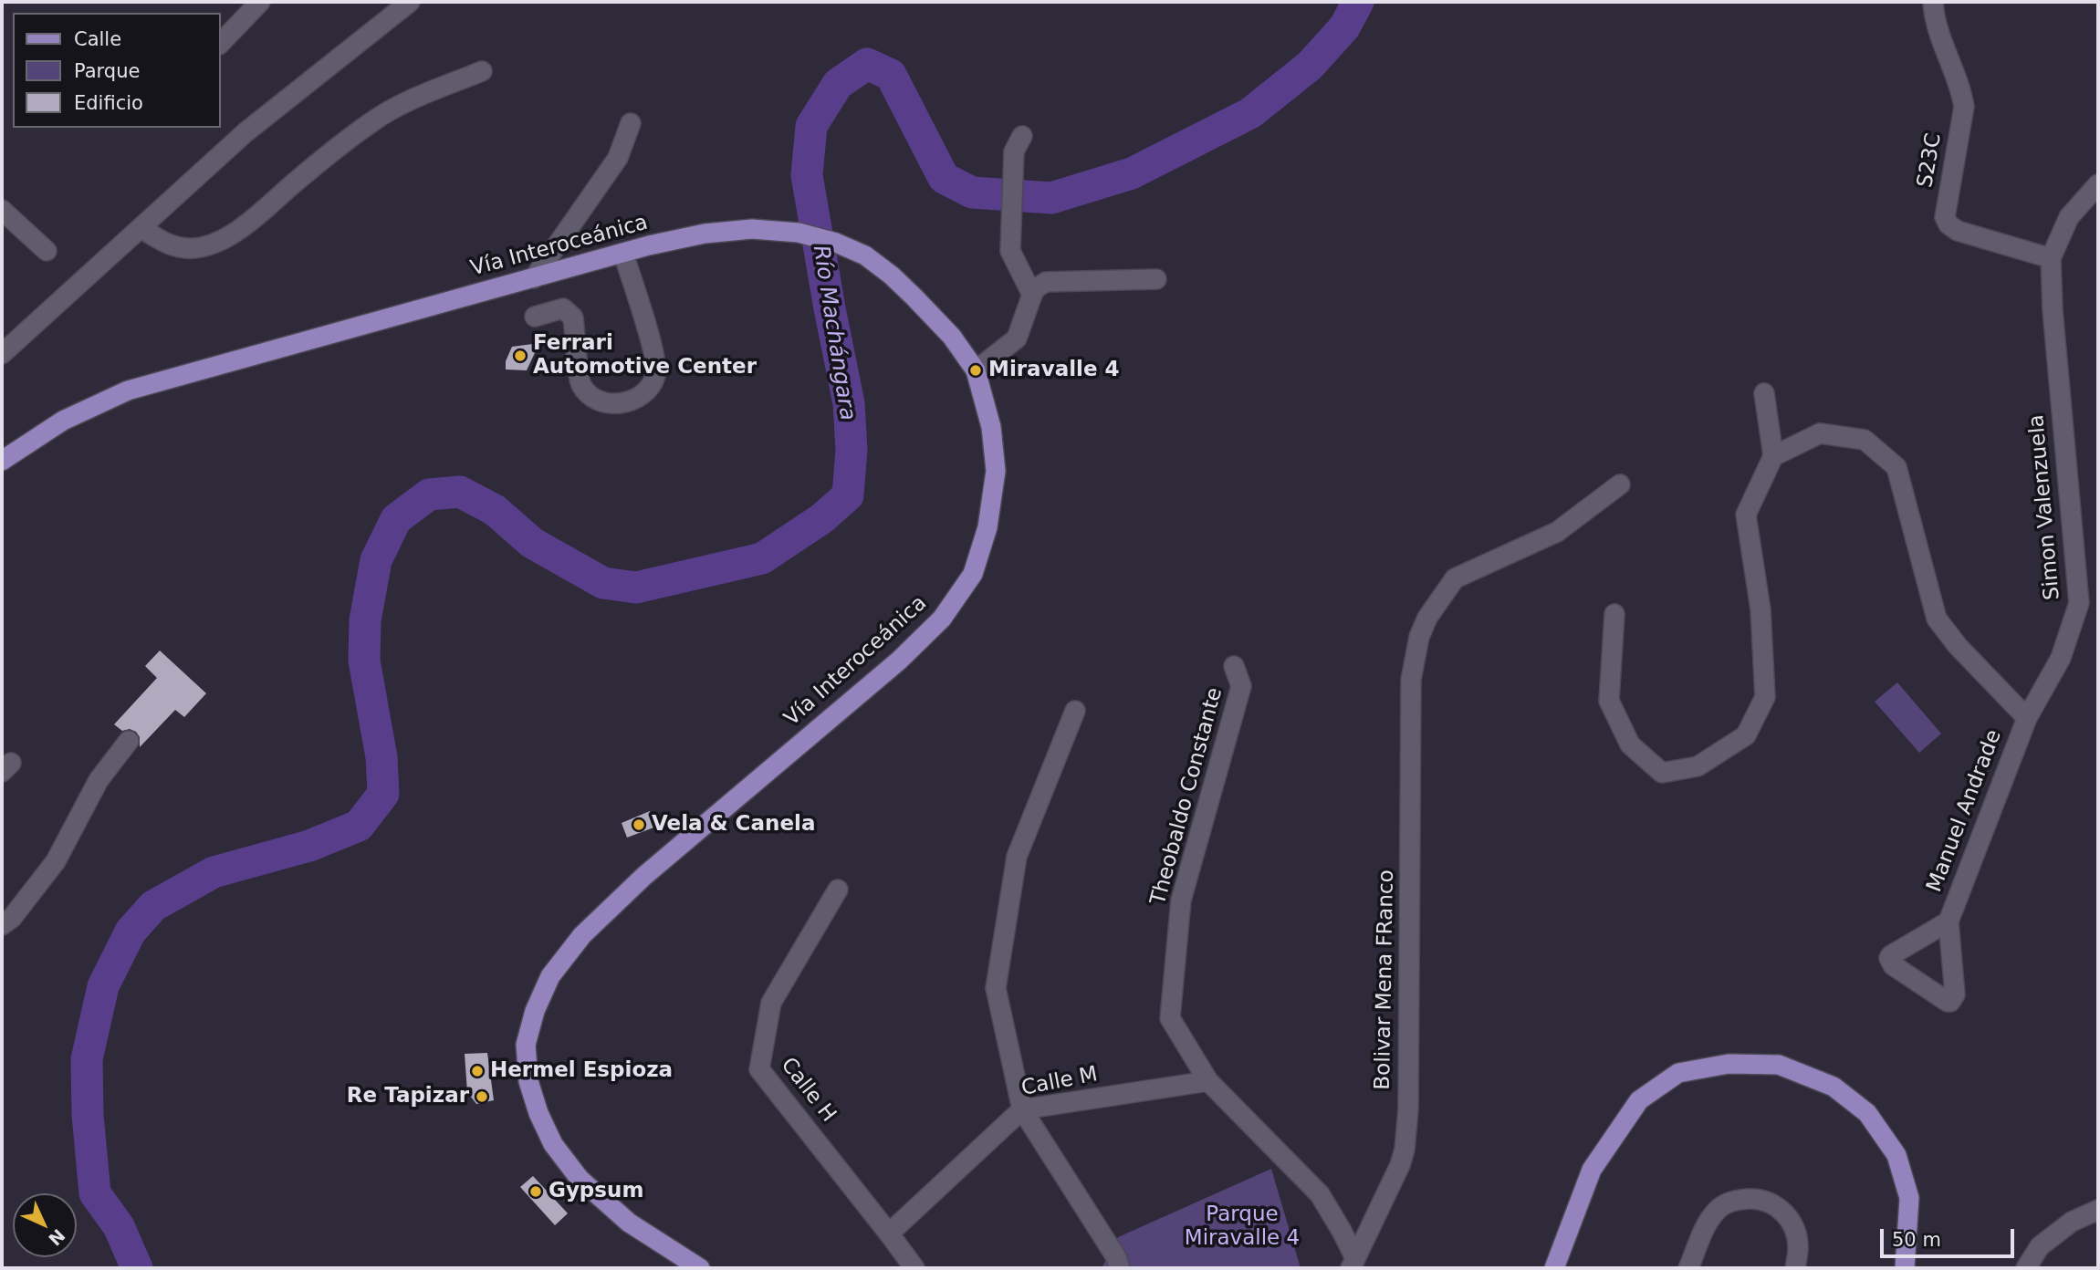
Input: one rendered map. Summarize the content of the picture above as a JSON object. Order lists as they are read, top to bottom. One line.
{"streets":{"main road":["Vía Interoceánica"],"street":["S23C","Simon Valenzuela","Theobaldo Constante","Manuel Andrade","Bolivar Mena FRanco","Calle M","Calle H"]},"crossings":[["S23C","Simon Valenzuela"],["Simon Valenzuela","Manuel Andrade"],["Theobaldo Constante","Bolivar Mena FRanco"],["Theobaldo Constante","Calle M"],["Calle M","Calle H"]],"water":["Río Machángara"],"parks":["Parque Miravalle 4"],"places":["Ferrari Automotive Center","Miravalle 4","Vela & Canela","Hermel Espioza","Re Tapizar","Gypsum"],"legend":["Calle","Parque","Edificio"],"scale_bar":"50 m","north":"bottom right"}
